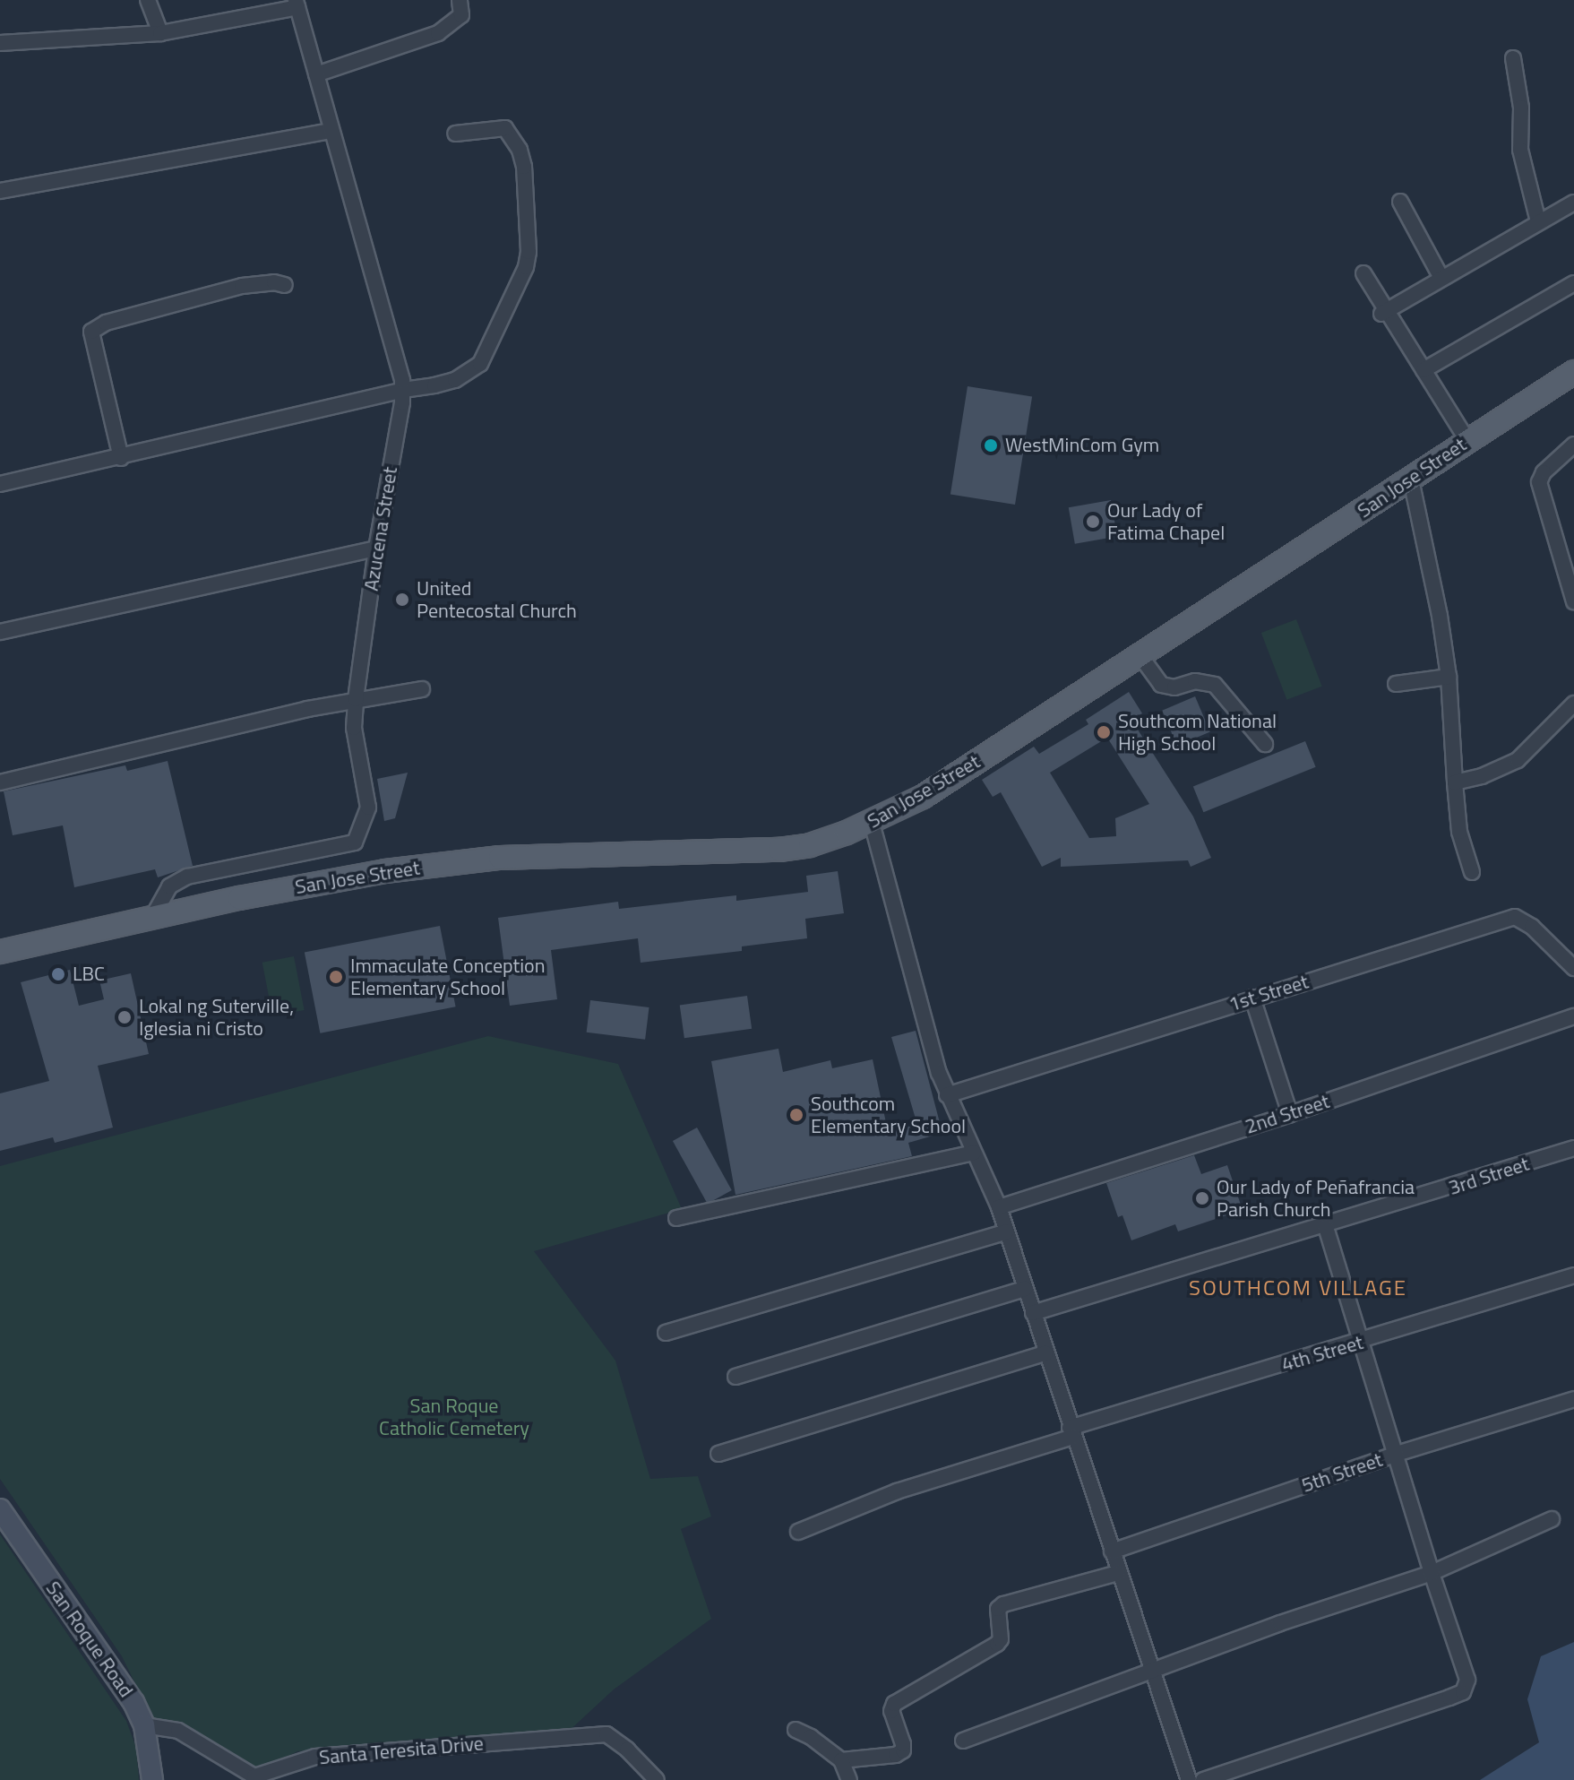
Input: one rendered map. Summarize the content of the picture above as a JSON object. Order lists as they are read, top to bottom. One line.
{"streets":{"main road":["San Jose Street","San Roque Road"],"street":["Azucena Street","1st Street","2nd Street","3rd Street","4th Street","5th Street","Santa Teresita Drive"]},"crossings":[["San Jose Street","Azucena Street"],["San Roque Road","Santa Teresita Drive"]],"districts":["SOUTHCOM VILLAGE"],"parks":["San Roque Catholic Cemetery"],"places":["WestMinCom Gym","Our Lady of Fatima Chapel","United Pentecostal Church","Southcom National High School","LBC","Immaculate Conception Elementary School","Lokal ng Suterville, Iglesia ni Cristo","Southcom Elementary School","Our Lady of Peñafrancia Parish Church"]}
